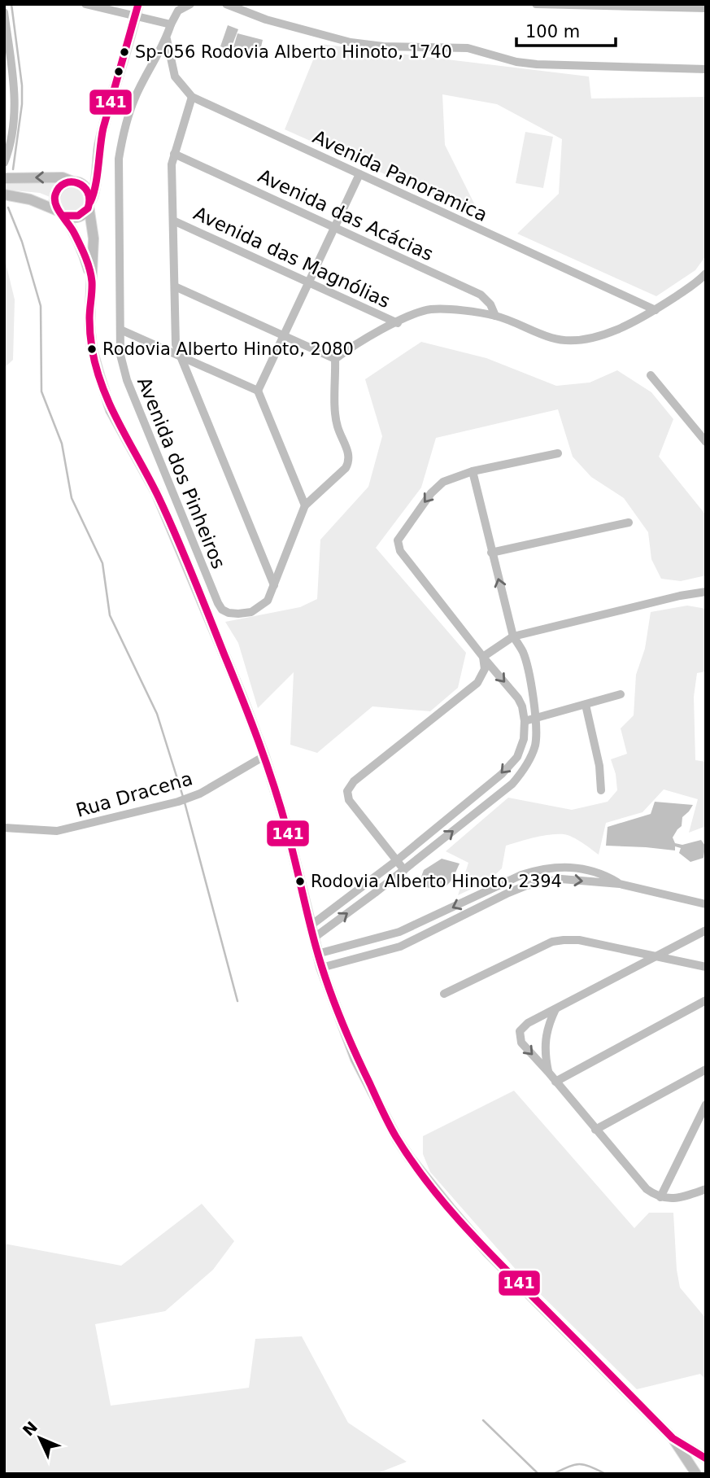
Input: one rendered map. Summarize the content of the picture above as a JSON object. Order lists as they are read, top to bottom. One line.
{"streets":{"street":["Avenida Panoramica","Avenida das Acácias","Avenida das Magnólias","Avenida dos Pinheiros","Rua Dracena"]},"crossings":[["Avenida Panoramica","Avenida dos Pinheiros"]],"places":["Sp-056 Rodovia Alberto Hinoto, 1740","Rodovia Alberto Hinoto, 2080","Rodovia Alberto Hinoto, 2394"],"lines":["transit line 141"],"scale_bar":"100 m","north":"top left"}
